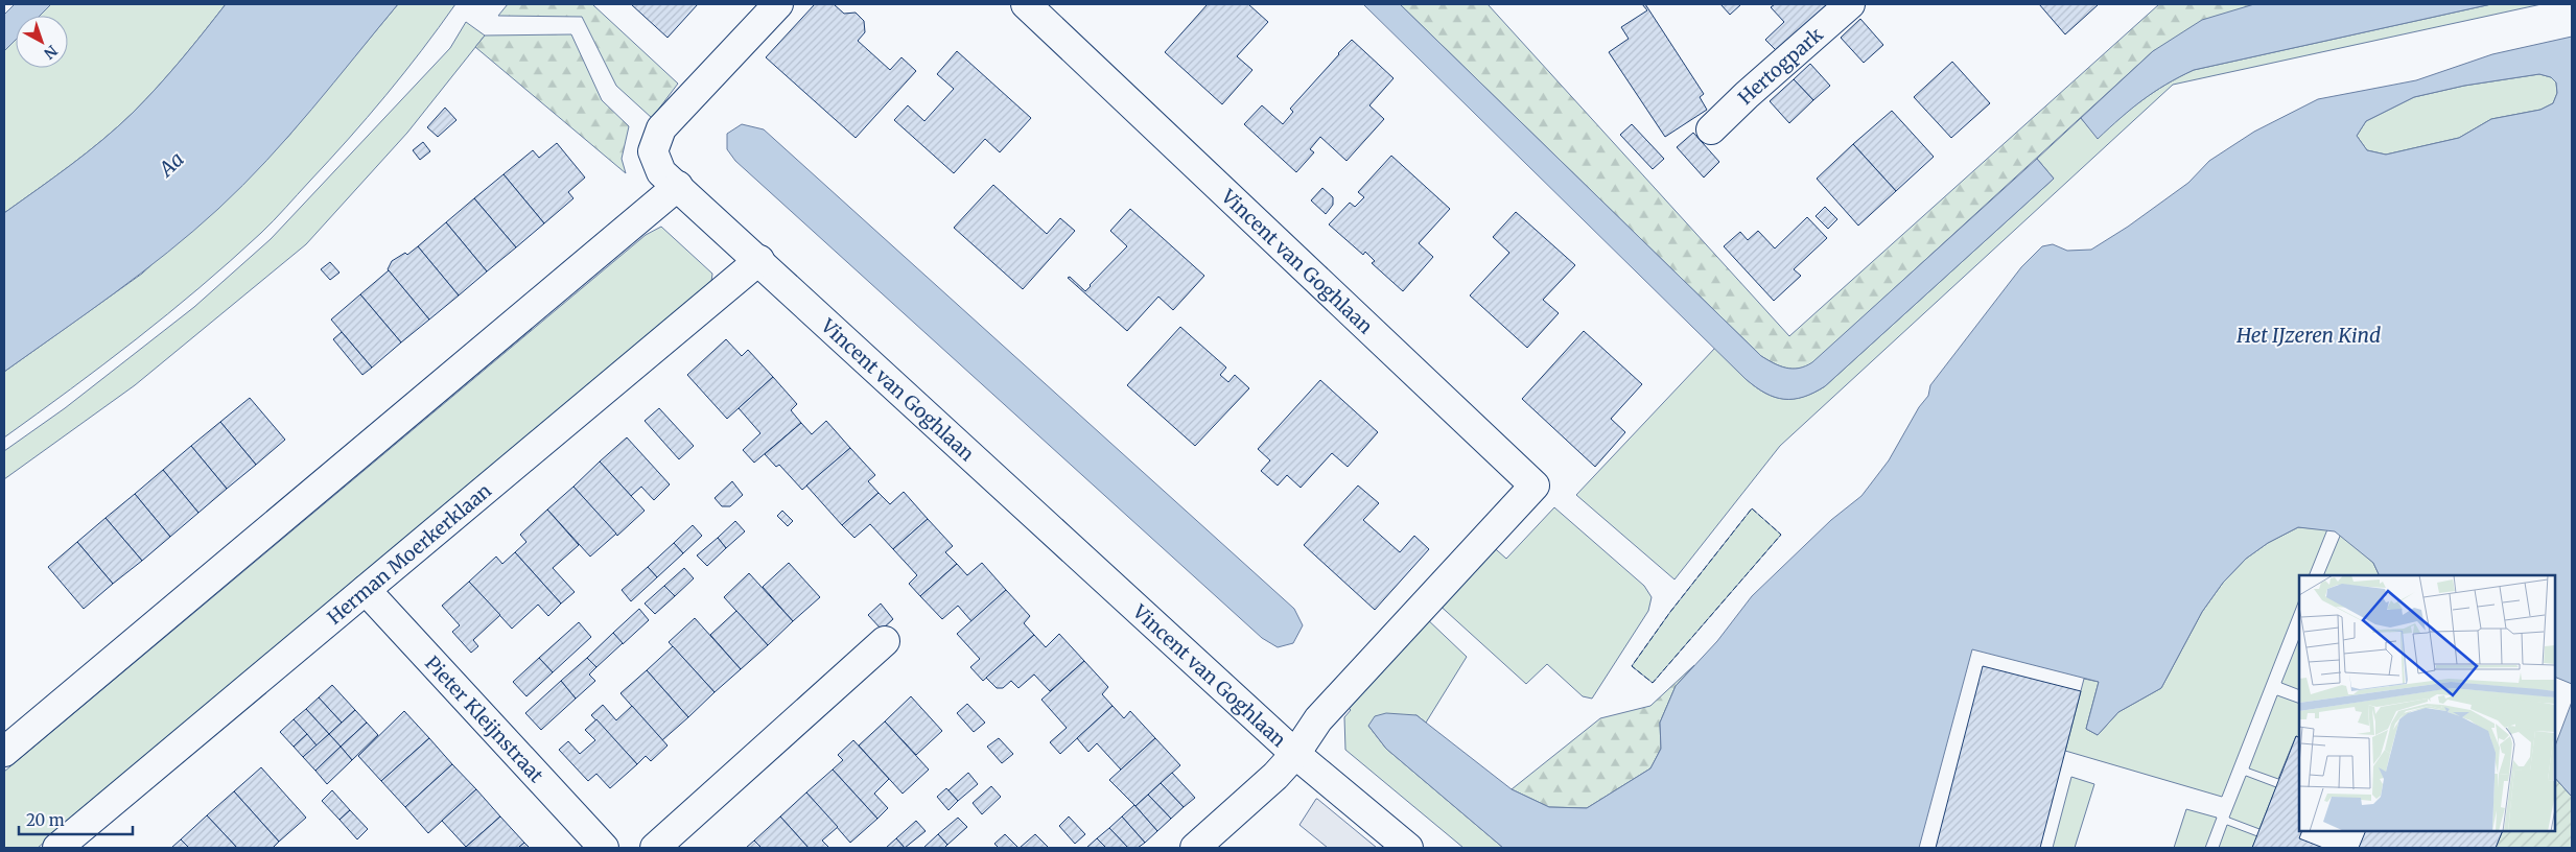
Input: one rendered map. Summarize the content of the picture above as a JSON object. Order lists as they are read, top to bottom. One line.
{"streets":{"street":["Hertogpark","Vincent van Goghlaan","Herman Moerkerklaan","Pieter Kleijnstraat"]},"crossings":[["Vincent van Goghlaan","Herman Moerkerklaan"],["Herman Moerkerklaan","Pieter Kleijnstraat"]],"water":["Aa","Het IJzeren Kind"],"scale_bar":"20 m","north":"bottom right"}
